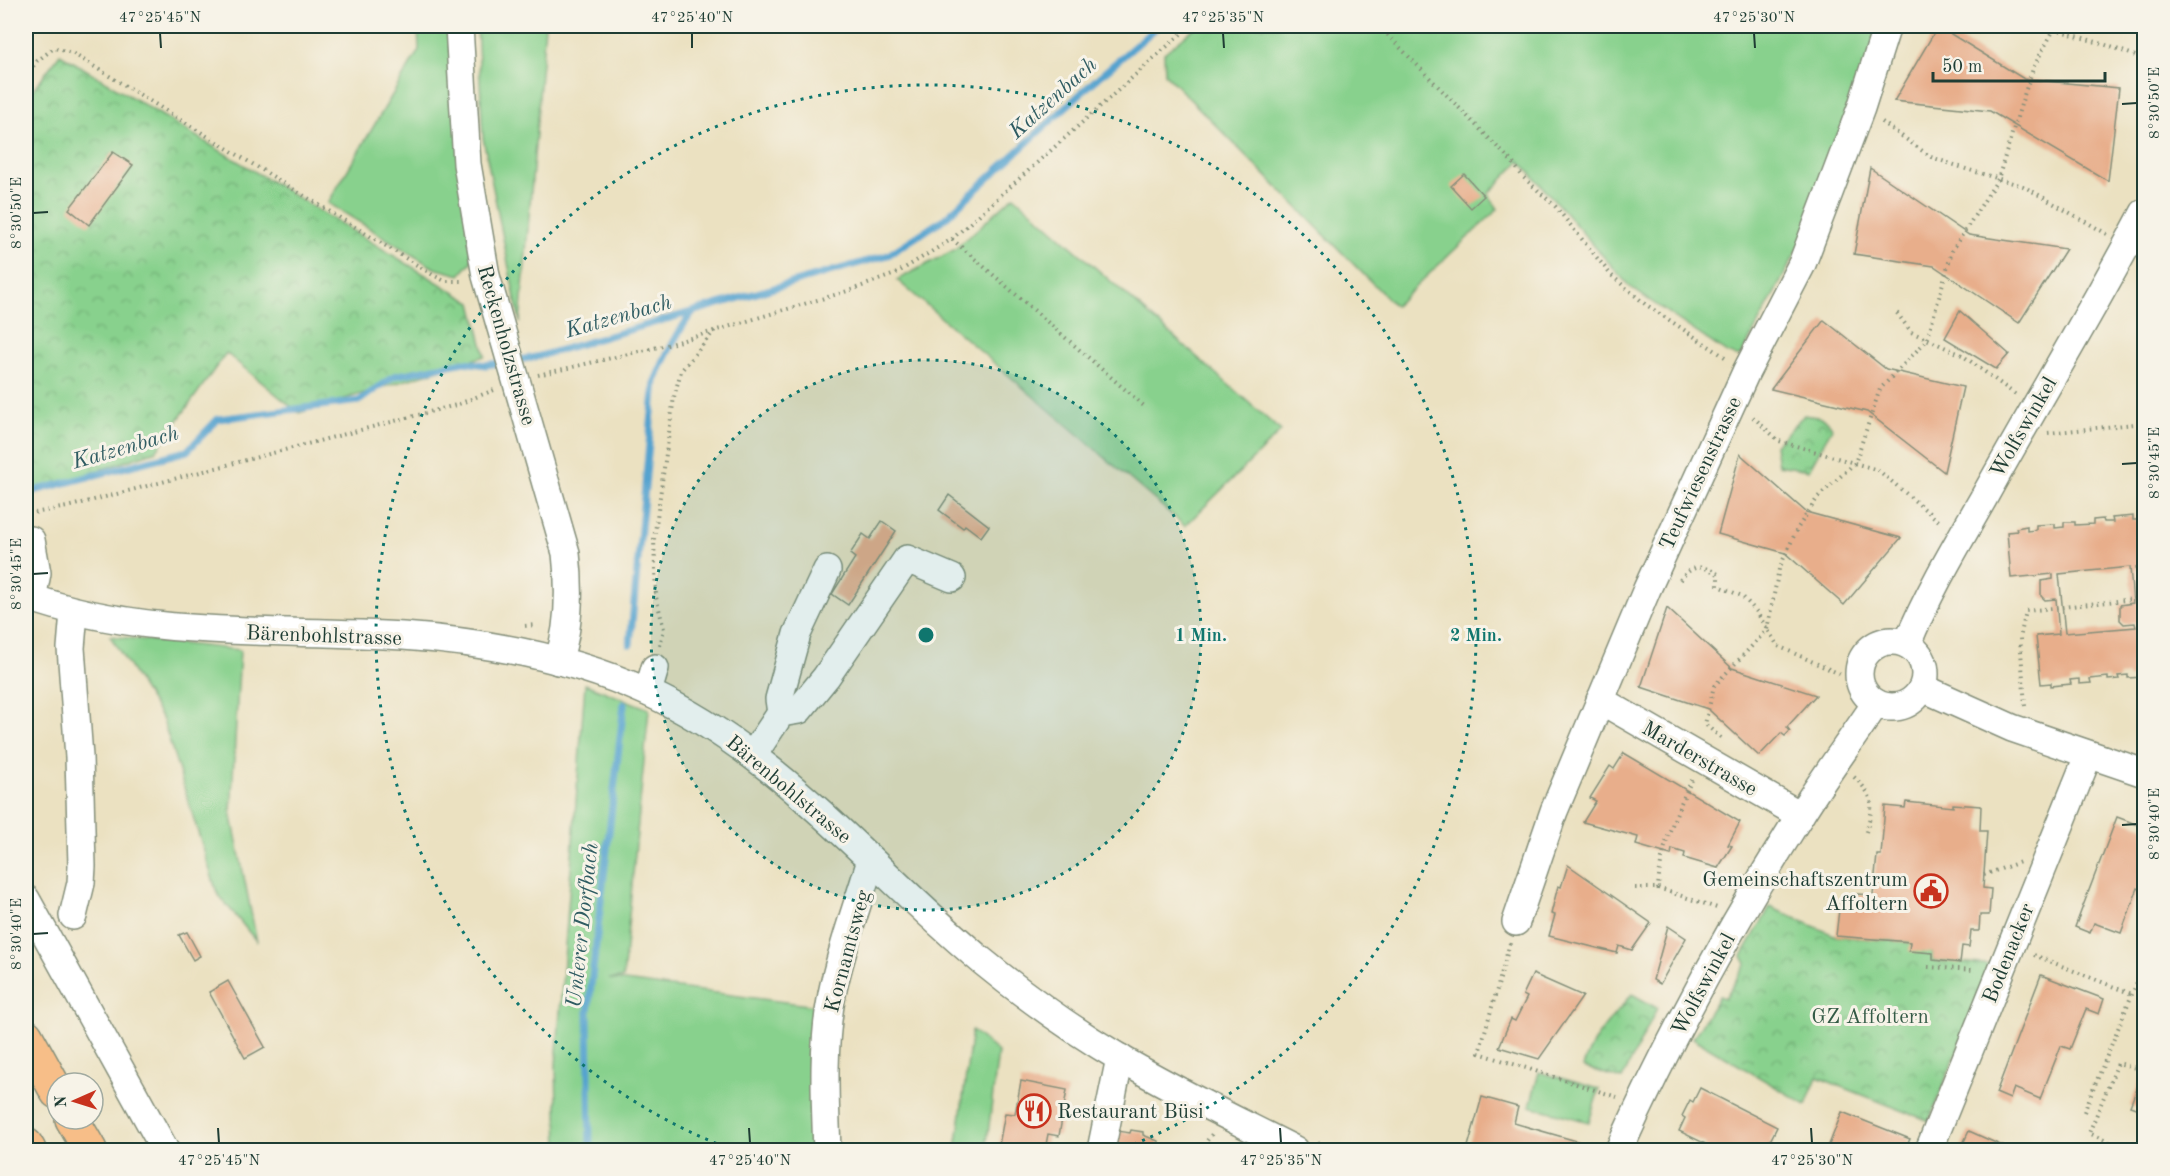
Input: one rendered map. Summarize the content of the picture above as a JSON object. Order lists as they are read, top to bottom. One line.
{"streets":{"street":["Reckenholzstrasse","Wolfswinkel","Teufwiesenstrasse","Bärenbohlstrasse","Marderstrasse","Kornamtsweg","Bodenacker"]},"crossings":[["Reckenholzstrasse","Bärenbohlstrasse"],["Wolfswinkel","Marderstrasse"],["Teufwiesenstrasse","Marderstrasse"],["Bärenbohlstrasse","Kornamtsweg"]],"water":["Katzenbach","Unterer Dorfbach"],"parks":["GZ Affoltern"],"places":{"public building":["Gemeinschaftszentrum Affoltern"],"restaurant":["Restaurant Büsi"]},"scale_bar":"50 m","north":"left","coordinates":["47°25'45\"N","47°25'40\"N","47°25'35\"N","47°25'30\"N","8°30'50\"E","8°30'45\"E","8°30'40\"E"],"rings":["1 Min.","2 Min."]}
